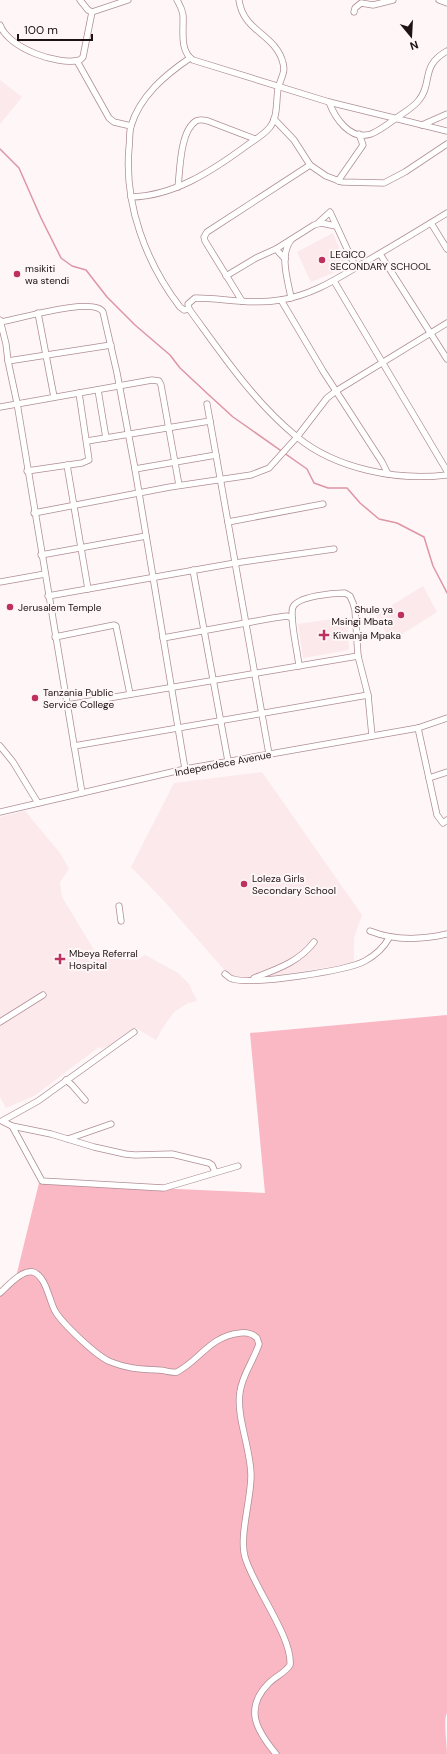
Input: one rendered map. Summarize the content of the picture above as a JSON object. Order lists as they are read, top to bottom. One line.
{"streets":{"street":["Independece Avenue"]},"places":{"other":["LEGICO SECONDARY SCHOOL","msikiti wa stendi","Jerusalem Temple","Shule ya Msingi Mbata","Tanzania Public Service College","Loleza Girls Secondary School"],"health":["Kiwanja Mpaka","Mbeya Referral Hospital"]},"scale_bar":"100 m","north":"bottom"}
